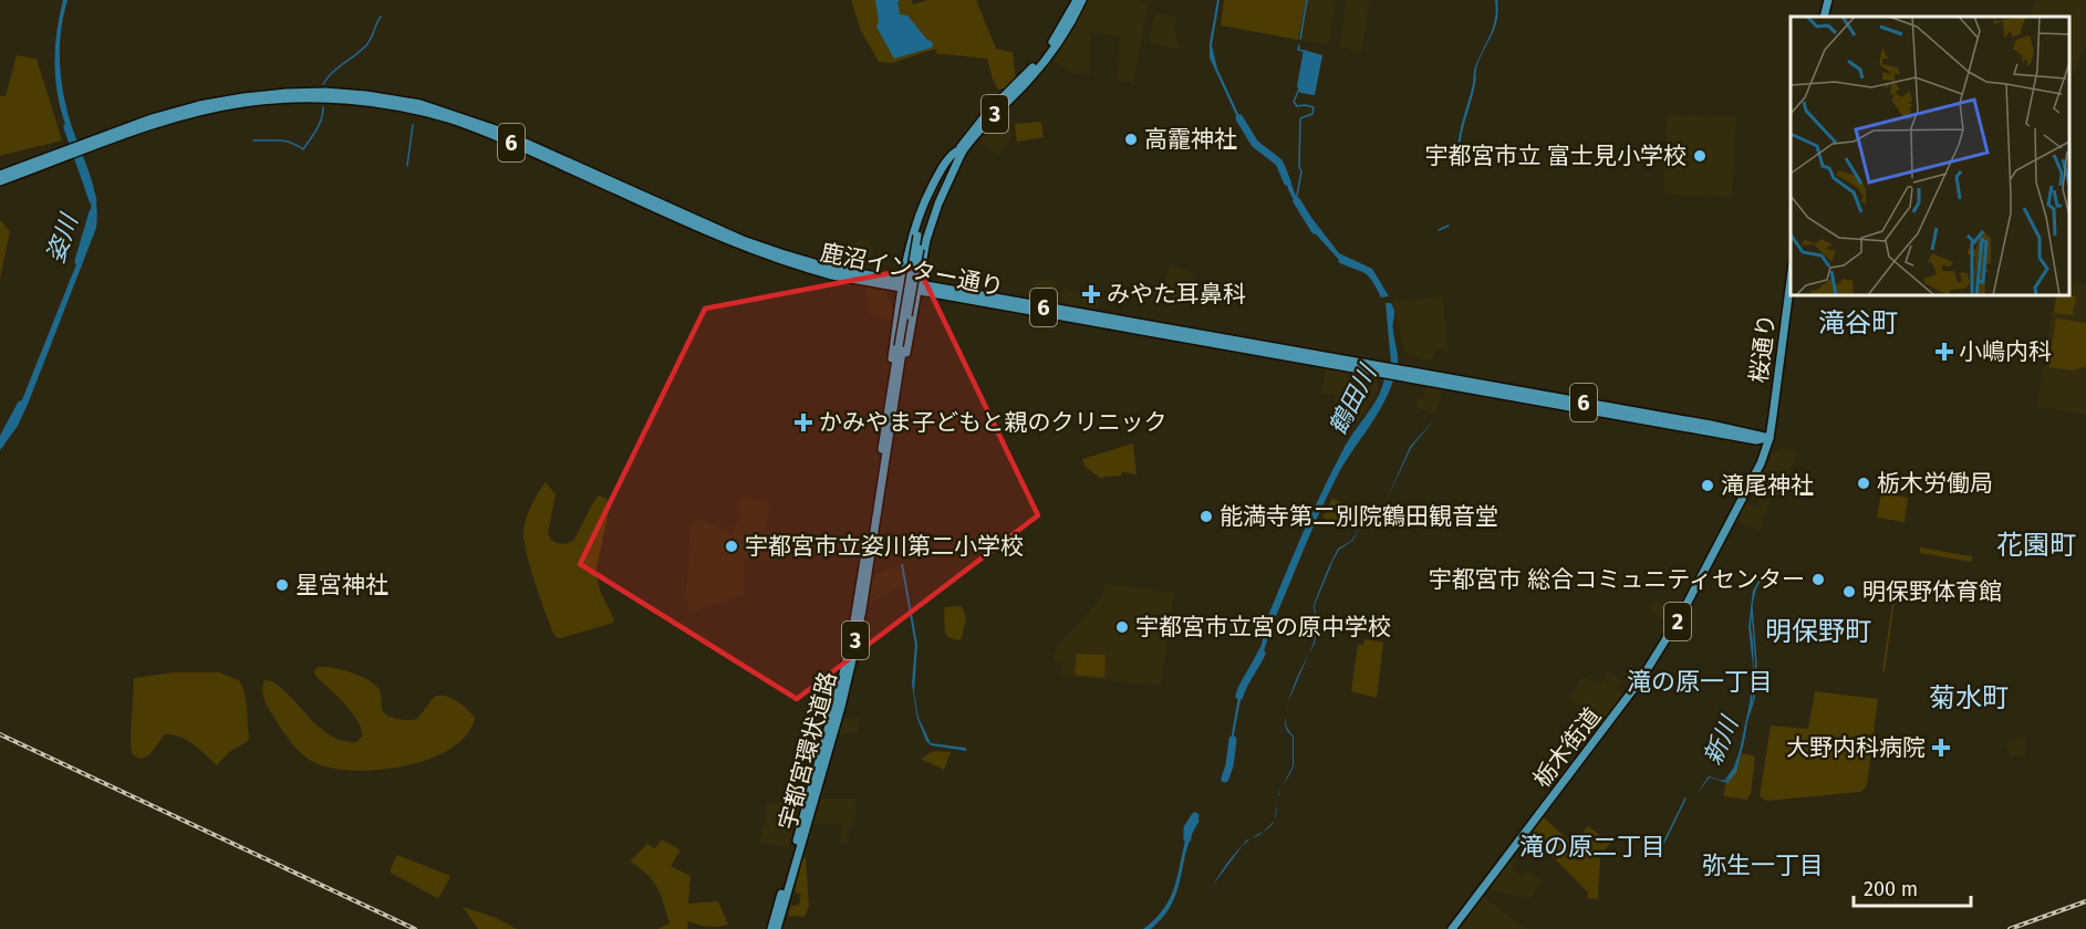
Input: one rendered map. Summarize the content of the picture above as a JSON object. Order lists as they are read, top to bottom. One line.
{"streets":{"main road":["3","6","鹿沼インター通り","桜通り","2","栃木街道","宇都宮環状道路"]},"crossings":[["3","鹿沼インター通り"],["3","宇都宮環状道路"],["6","鹿沼インター通り"],["鹿沼インター通り","桜通り"],["鹿沼インター通り","栃木街道"],["桜通り","栃木街道"]],"districts":["滝谷町","花園町","明保野町","滝の原一丁目","菊水町","滝の原二丁目","弥生一丁目"],"water":["姿川","鶴田川","新川"],"places":{"other":["高靇神社","宇都宮市立 富士見小学校","栃木労働局","滝尾神社","能満寺第二別院鶴田観音堂","宇都宮市立姿川第二小学校","宇都宮市 総合コミュニティセンター","星宮神社","明保野体育館","宇都宮市立宮の原中学校"],"health":["みやた耳鼻科","小嶋内科","かみやま子どもと親のクリニック","大野内科病院"]},"scale_bar":"200 m"}
